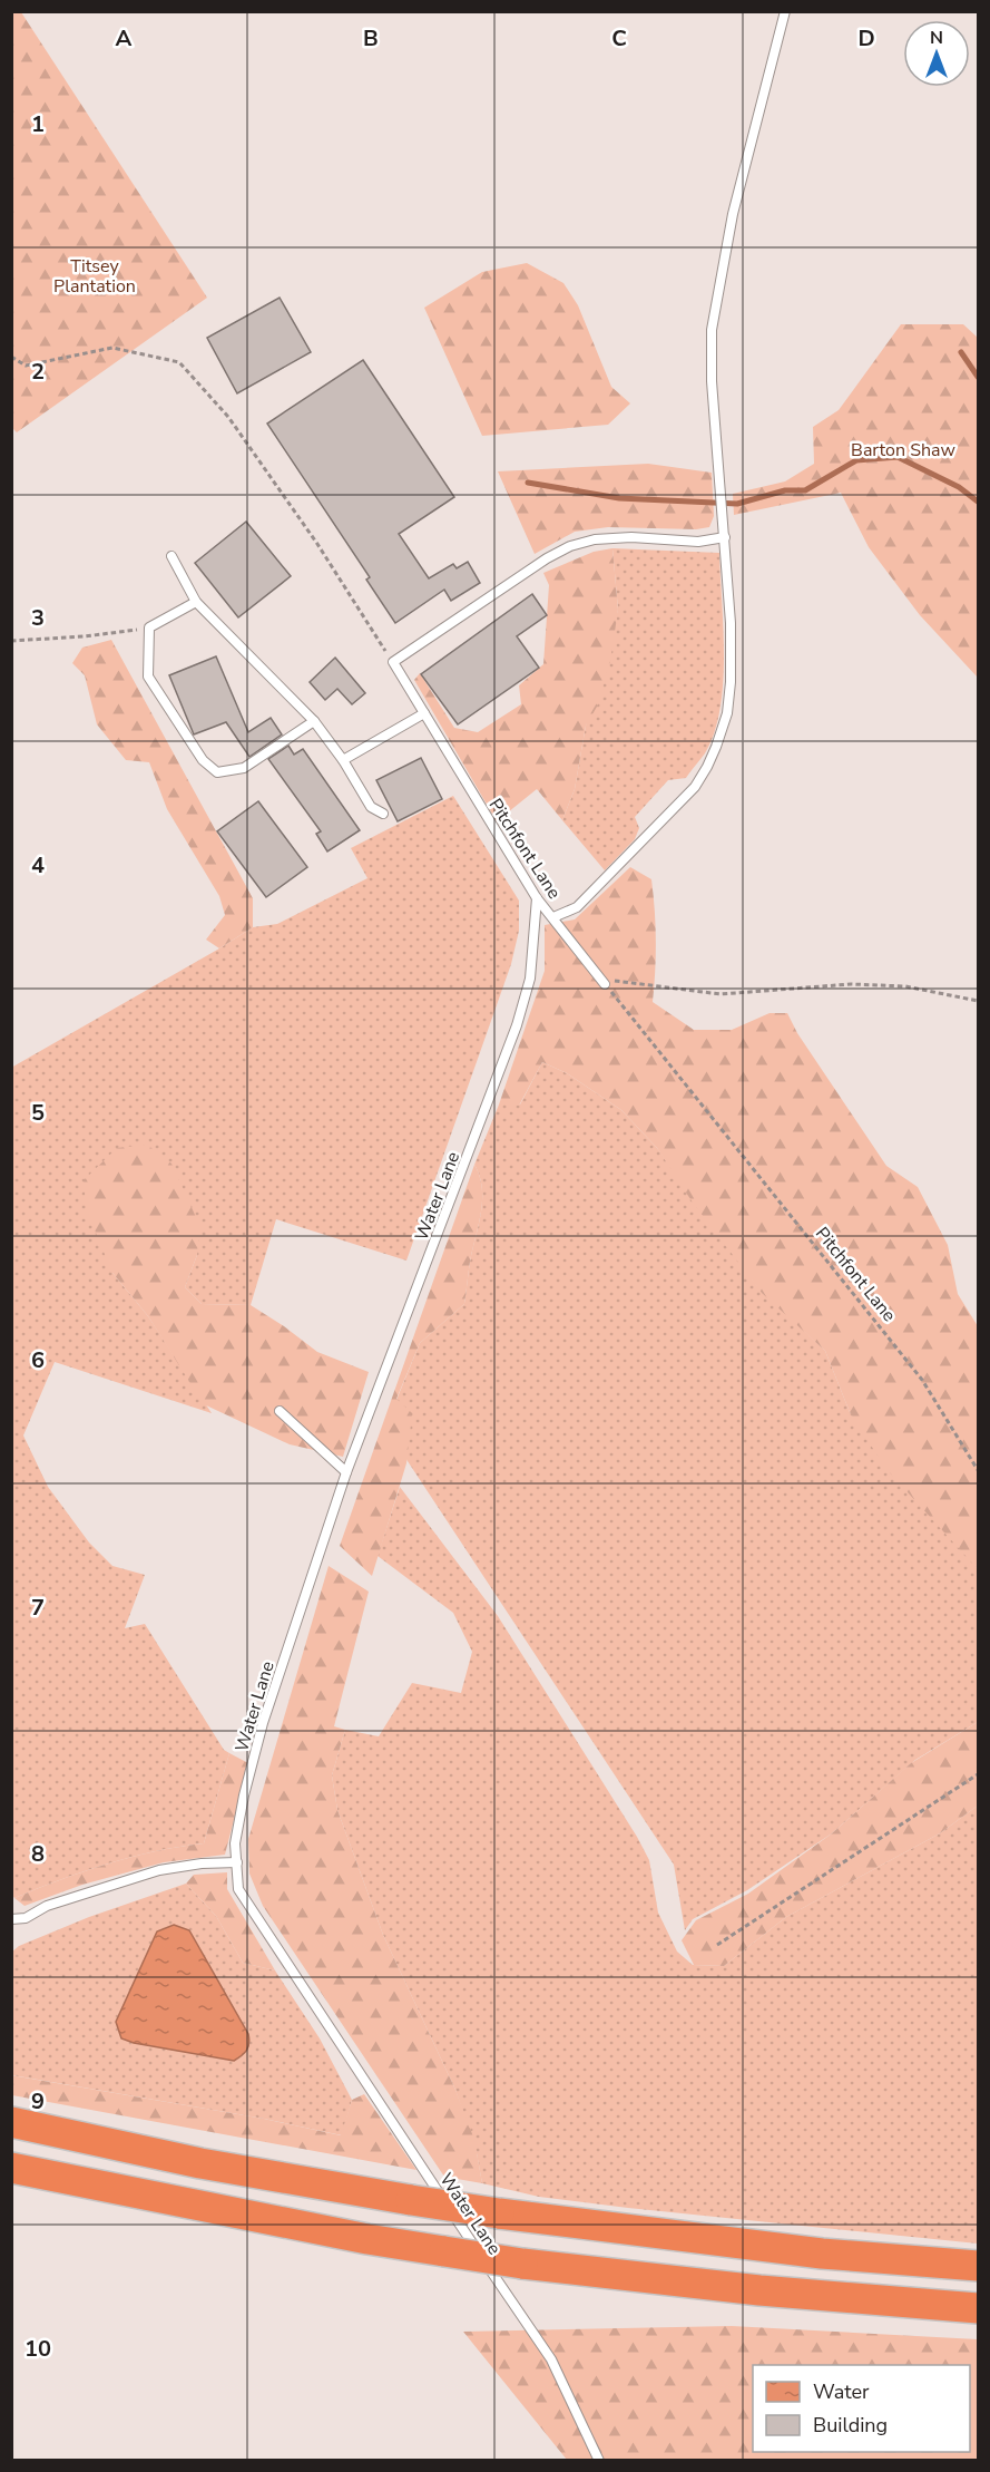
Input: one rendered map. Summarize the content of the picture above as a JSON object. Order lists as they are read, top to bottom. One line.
{"streets":{"lane":["Pitchfont Lane","Water Lane"]},"crossings":[["Pitchfont Lane","Water Lane"]],"parks":["Titsey Plantation","Barton Shaw"],"legend":["Water","Building"],"north":"top","grid":{"columns":["A","B","C","D"],"rows":["1","2","3","4","5","6","7","8","9","10"]}}
